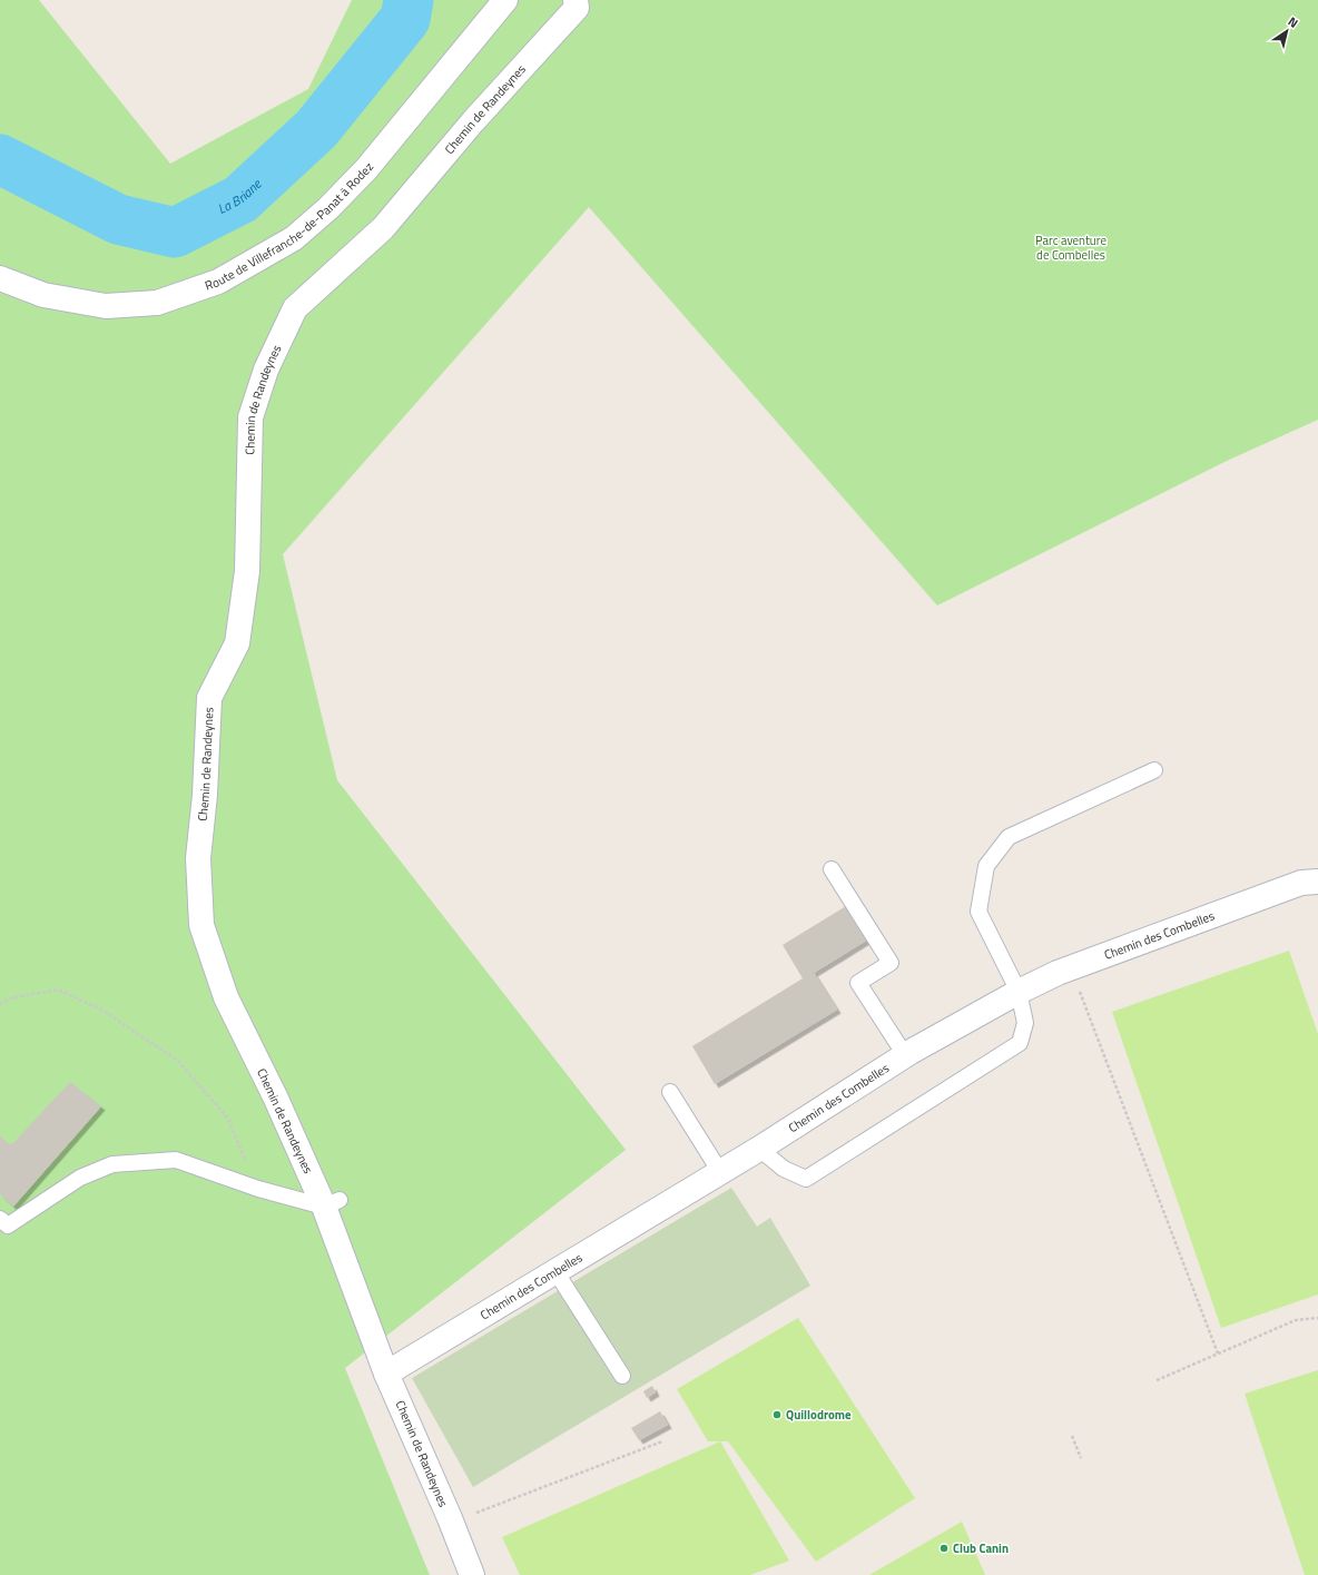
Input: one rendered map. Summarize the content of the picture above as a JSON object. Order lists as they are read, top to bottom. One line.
{"streets":{"street":["Chemin de Randeynes","Route de Villefranche-de-Panat à Rodez","Chemin des Combelles"]},"crossings":[["Chemin de Randeynes","Chemin des Combelles"]],"water":["La Briane"],"parks":["Parc aventure de Combelles"],"places":["Quillodrome","Club Canin"],"north":"top right"}
